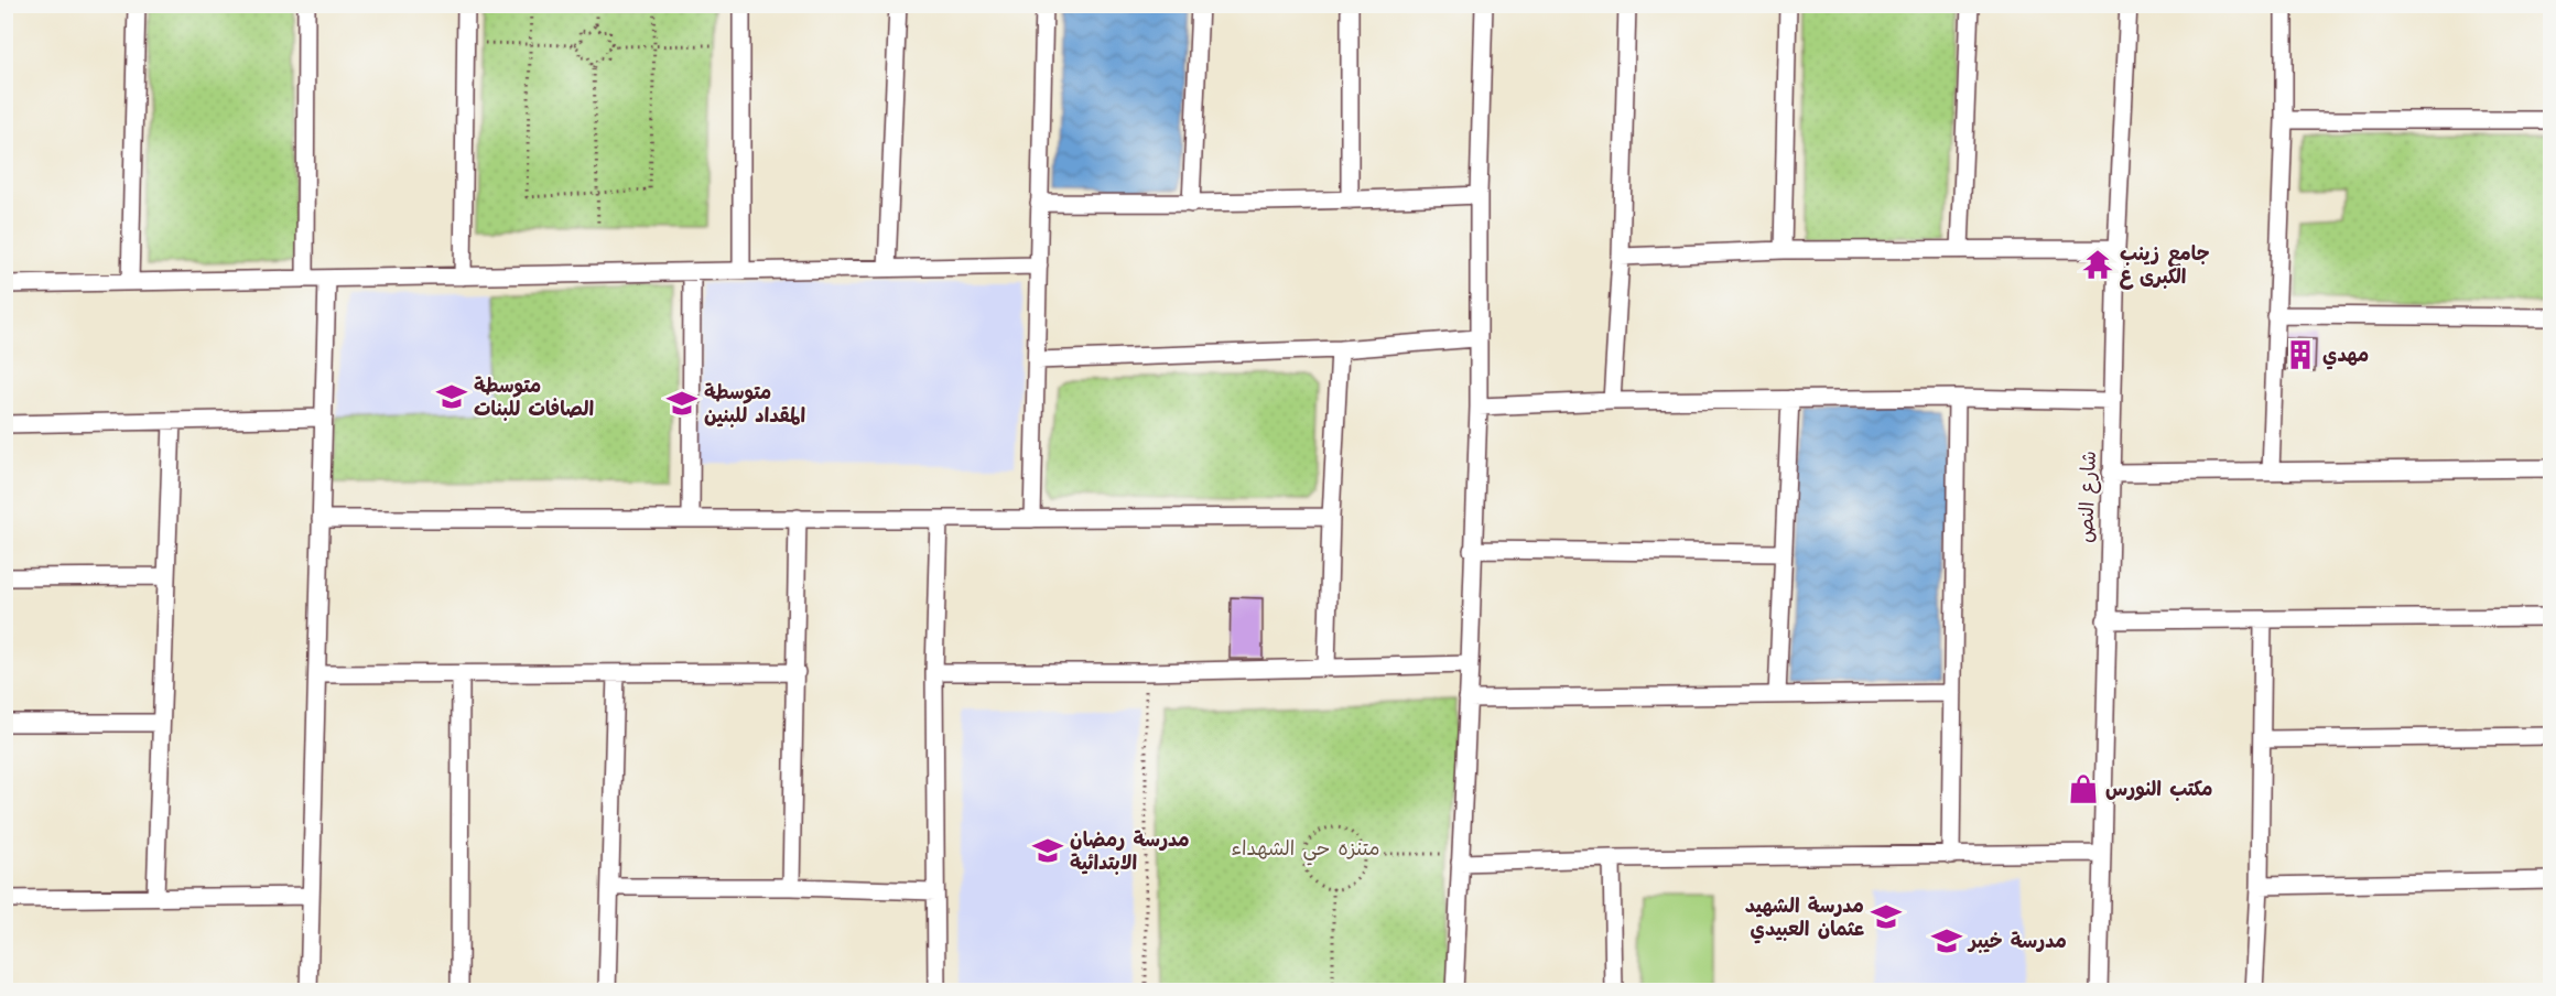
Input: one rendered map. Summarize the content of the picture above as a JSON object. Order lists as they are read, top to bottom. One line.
{"streets":{"street":["شارع النص"]},"parks":["متنزه حي الشهداء"],"places":{"temple":["جامع زينب الكبرى ع"],"building":["مهدي"],"school or university":["متوسطة الصافات للبنات","متوسطة المقداد للبنين","مدرسة رمضان الابتدائية","مدرسة الشهيد عثمان العبيدي","مدرسة خيبر"],"shop":["مكتب النورس"]}}
